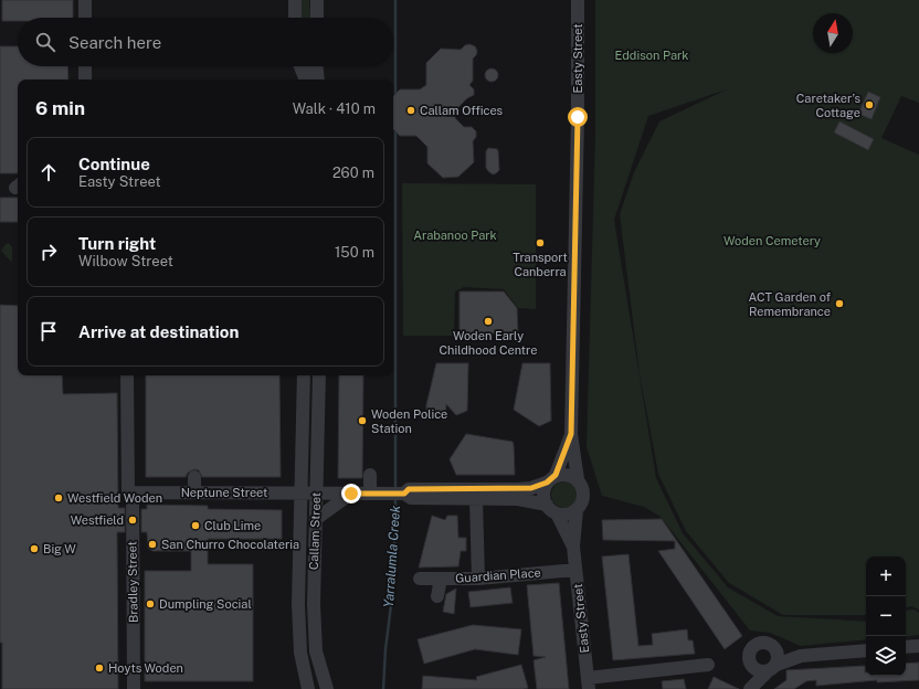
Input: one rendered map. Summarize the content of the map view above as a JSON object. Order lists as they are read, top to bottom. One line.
{"streets":{"street":["Easty Street","Neptune Street","Callam Street","Guardian Place","Bradley Street"]},"crossings":[["Easty Street","Guardian Place"],["Neptune Street","Callam Street"],["Neptune Street","Bradley Street"]],"water":["Yarralumla Creek"],"parks":["Eddison Park","Arabanoo Park","Woden Cemetery"],"places":["Caretaker’s Cottage","Callam Offices","Transport Canberra","ACT Garden of Remembrance","Woden Early Childhood Centre","Woden Police Station","Westfield Woden","Westfield","Club Lime","San Churro Chocolateria","Big W","Dumpling Social","Hoyts Woden"],"north":"top","page":{"search":"Search here","heading":["6 min","Walk · 410 m"],"list":[["Continue","Easty Street","260 m"],["Turn right","Wilbow Street","150 m"],"Arrive at destination"],"map_buttons":["+","−"]}}
